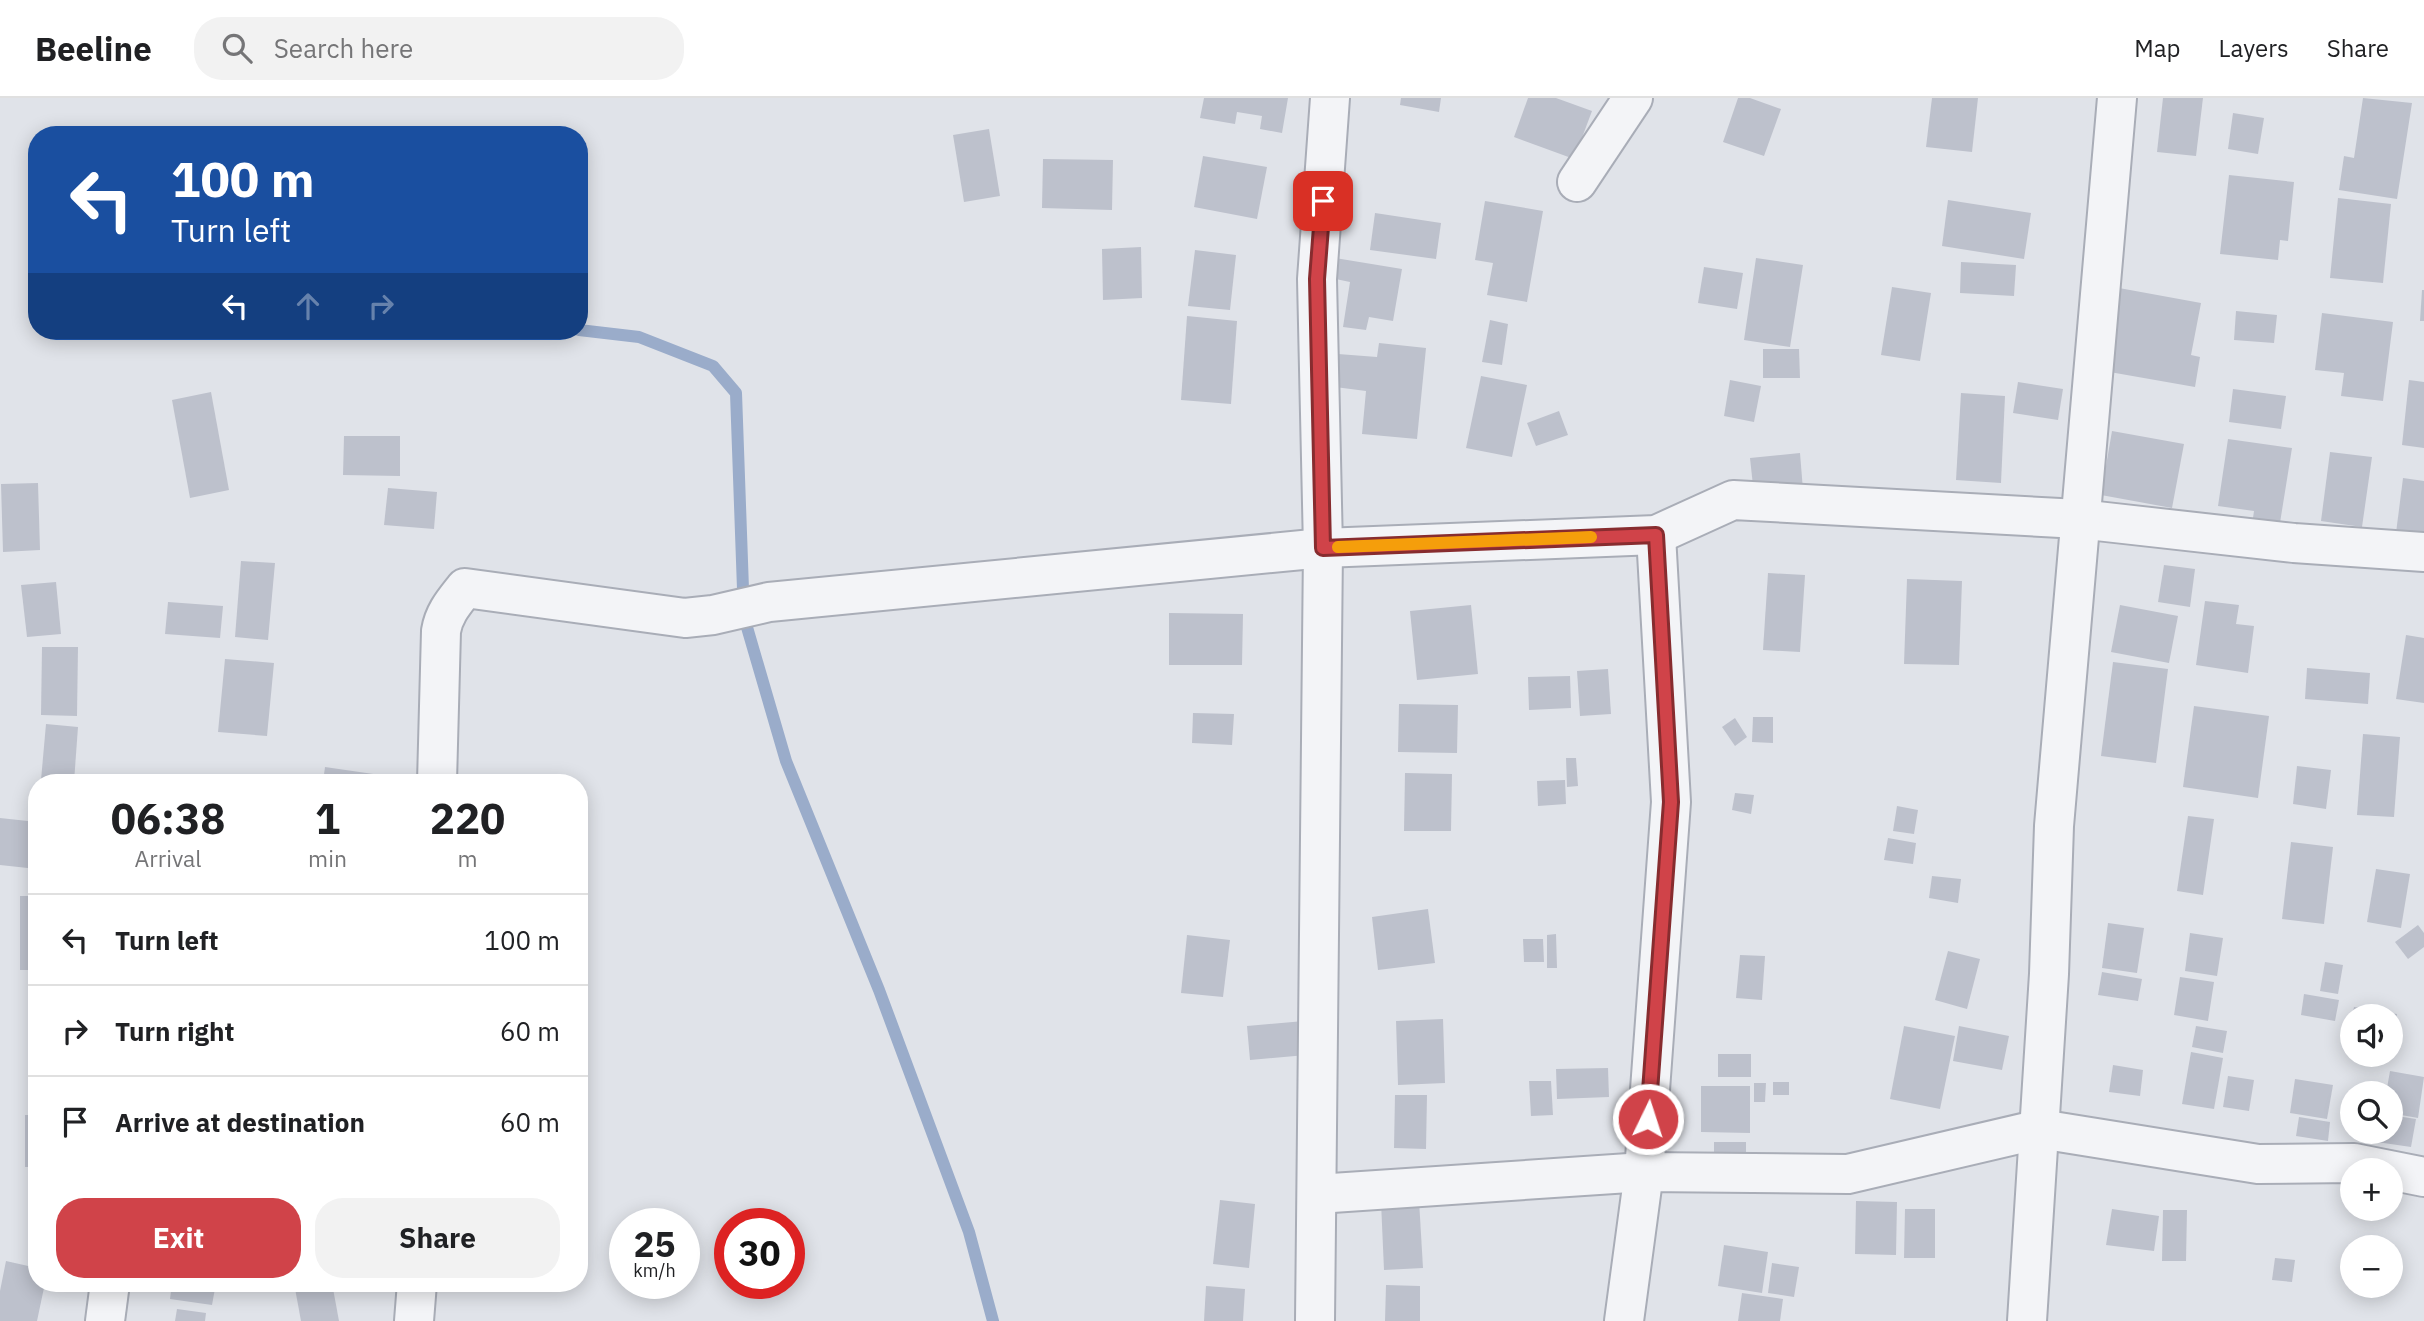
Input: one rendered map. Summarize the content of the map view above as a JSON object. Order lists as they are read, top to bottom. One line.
{"page":{"header":"Beeline","search":"Search here","nav":["Map","Layers","Share"],"turn":["100 m","Turn left"],"eta":["06:38","Arrival","1","min","220","m"],"list":[{"name":"Turn left","value":"100 m"},{"name":"Turn right","value":"60 m"},{"name":"Arrive at destination","value":"60 m"}],"map_buttons":["+","−"],"buttons":["Exit","Share"],"speed":"25 km/h","limit":"30"}}
